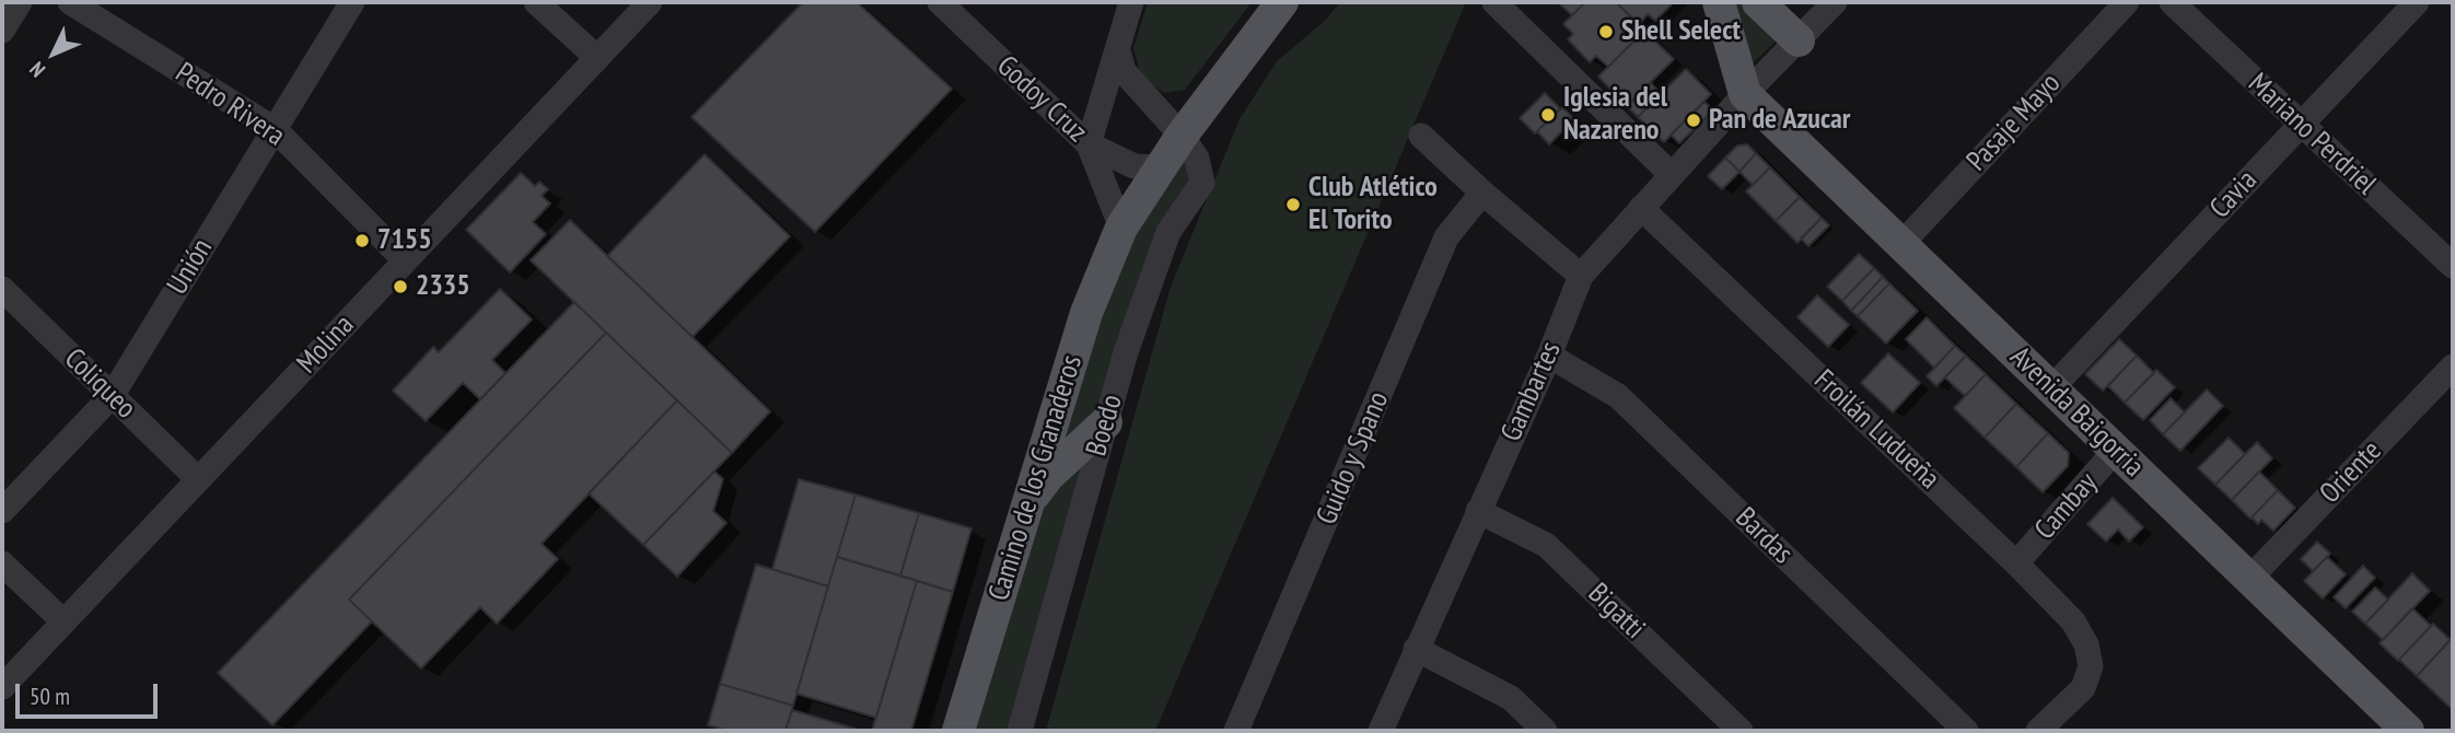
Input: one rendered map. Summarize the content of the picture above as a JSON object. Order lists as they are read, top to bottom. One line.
{"streets":{"main road":["Avenida Baigorria","Camino de los Granaderos"],"street":["Godoy Cruz","Pedro Rivera","Pasaje Mayo","Mariano Perdriel","Cavia","Unión","Molina","Coliqueo","Gambartes","Boedo","Froilán Ludueña","Guido y Spano","Oriente","Cambay","Bardas","Bigatti"]},"crossings":[["Godoy Cruz","Camino de los Granaderos"],["Pedro Rivera","Unión"],["Pedro Rivera","Molina"],["Pasaje Mayo","Avenida Baigorria"],["Mariano Perdriel","Cavia"],["Cavia","Avenida Baigorria"],["Unión","Coliqueo"],["Molina","Coliqueo"],["Gambartes","Avenida Baigorria"],["Gambartes","Froilán Ludueña"],["Gambartes","Bardas"],["Gambartes","Bigatti"],["Avenida Baigorria","Oriente"],["Avenida Baigorria","Cambay"],["Froilán Ludueña","Cambay"]],"places":["Shell Select","Iglesia del Nazareno","Pan de Azucar","Club Atlético El Torito","7155","2335"],"scale_bar":"50 m","north":"bottom left"}
